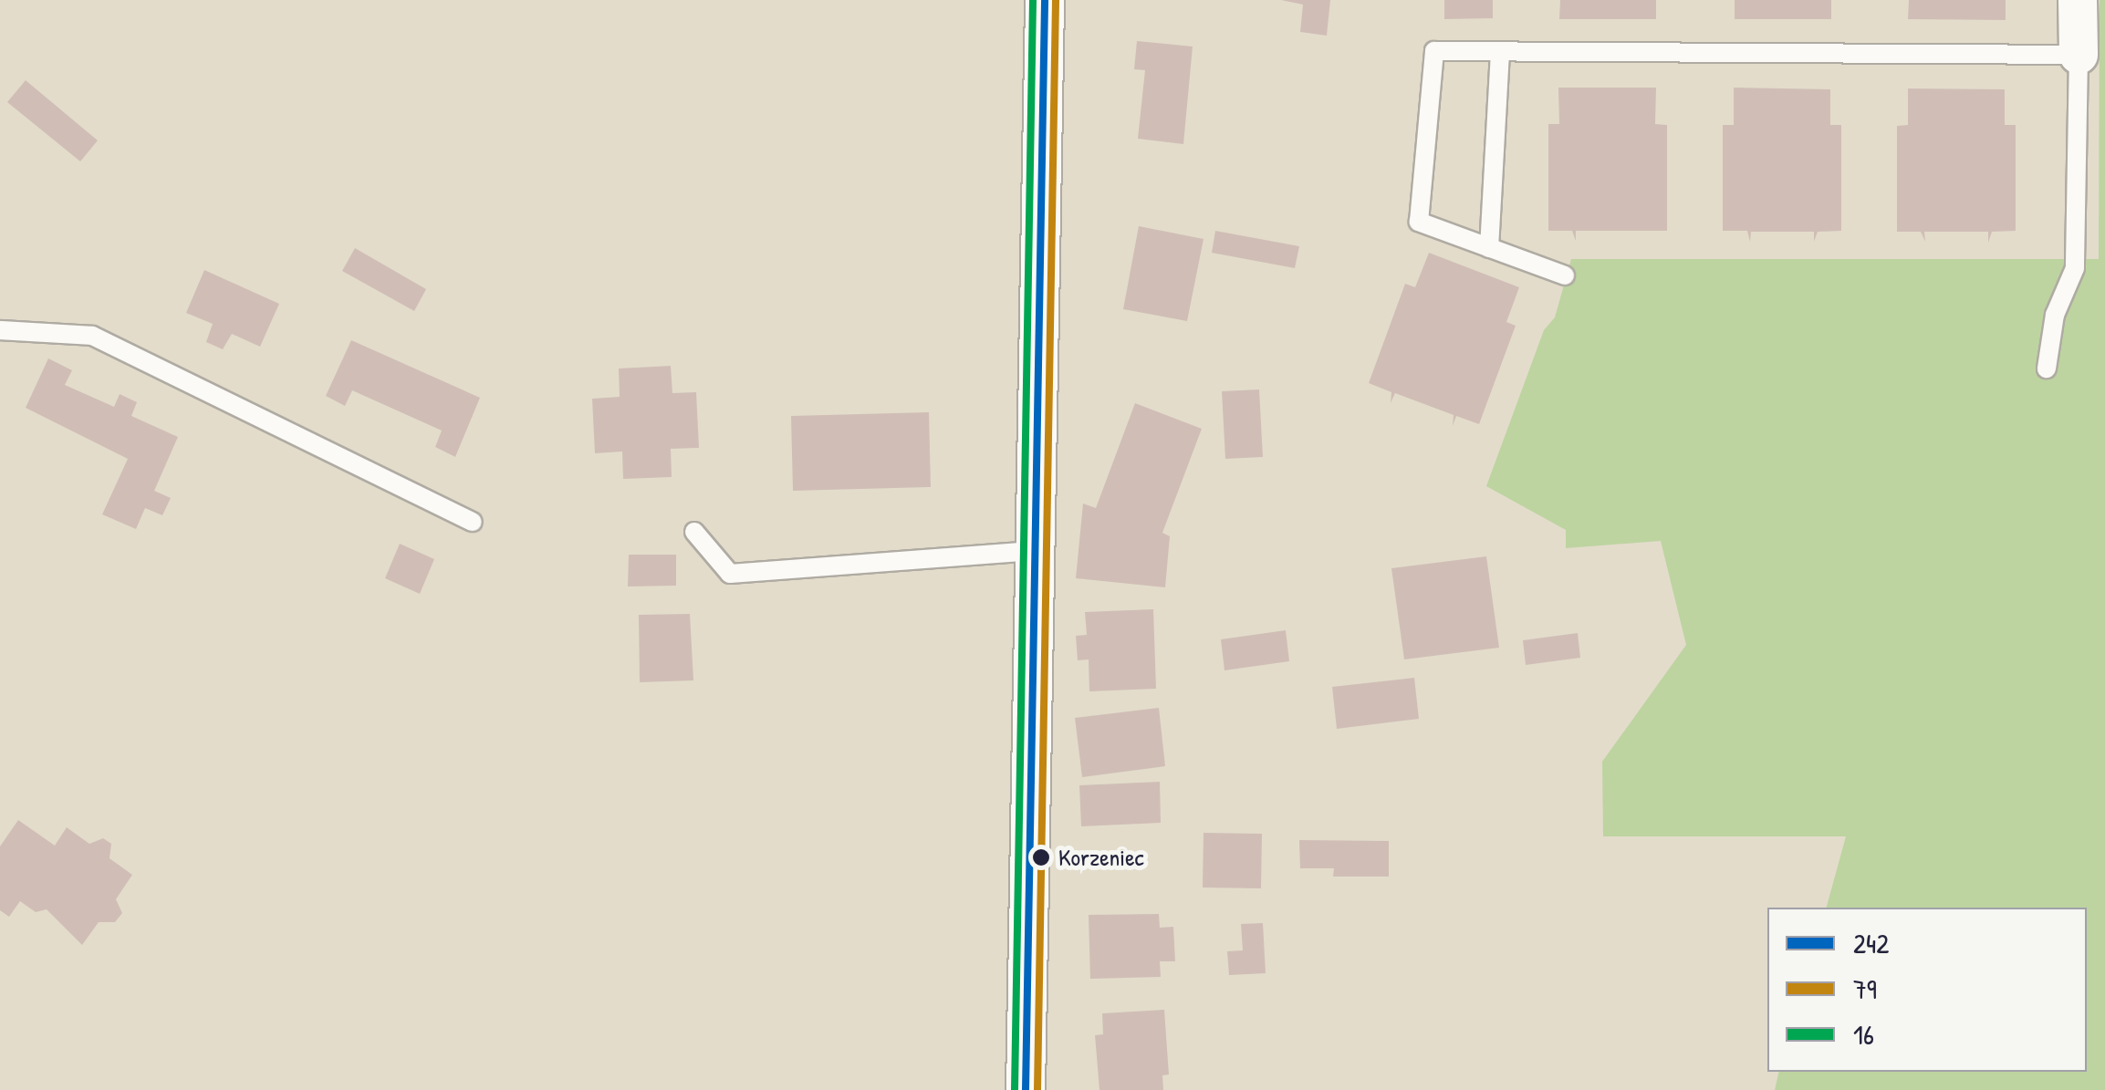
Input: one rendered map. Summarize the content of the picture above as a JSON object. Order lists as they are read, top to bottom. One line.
{"places":["Korzeniec"],"lines":["transit line 242","transit line 79","transit line 16"],"legend":["242","79","16"]}
